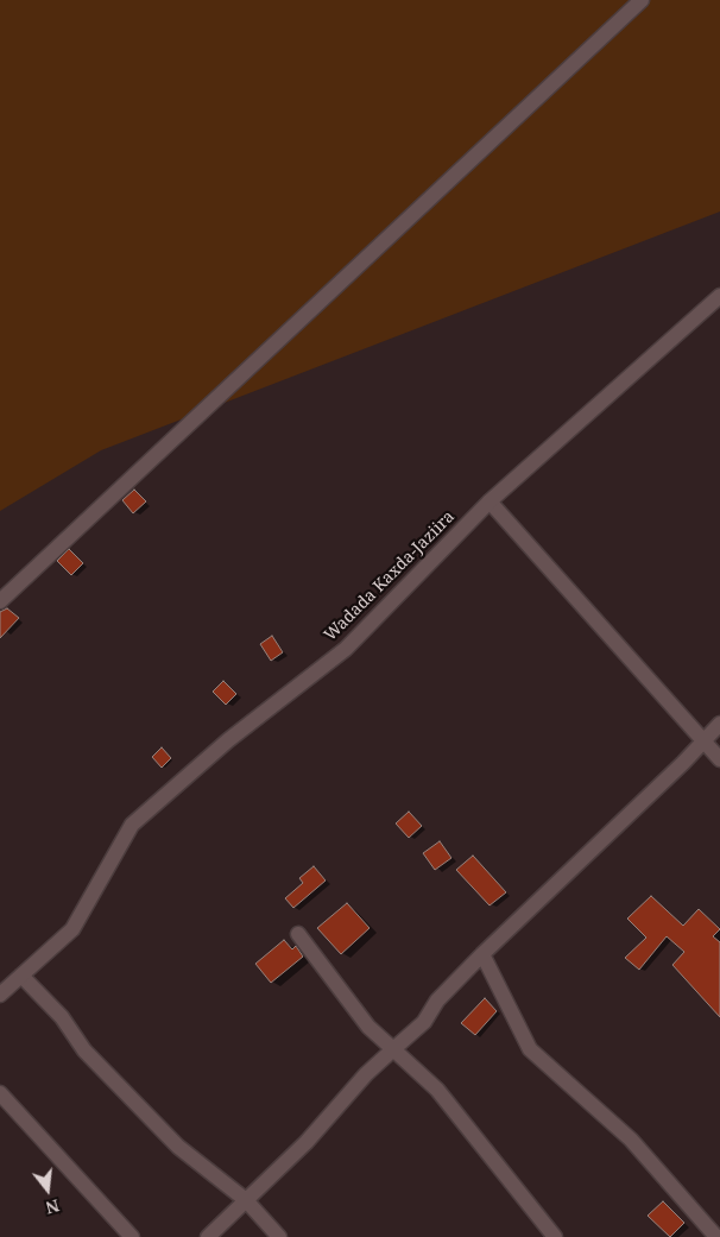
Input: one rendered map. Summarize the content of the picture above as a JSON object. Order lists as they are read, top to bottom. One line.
{"streets":{"street":["Wadada Kaxda-Jaziira"]},"north":"bottom"}
